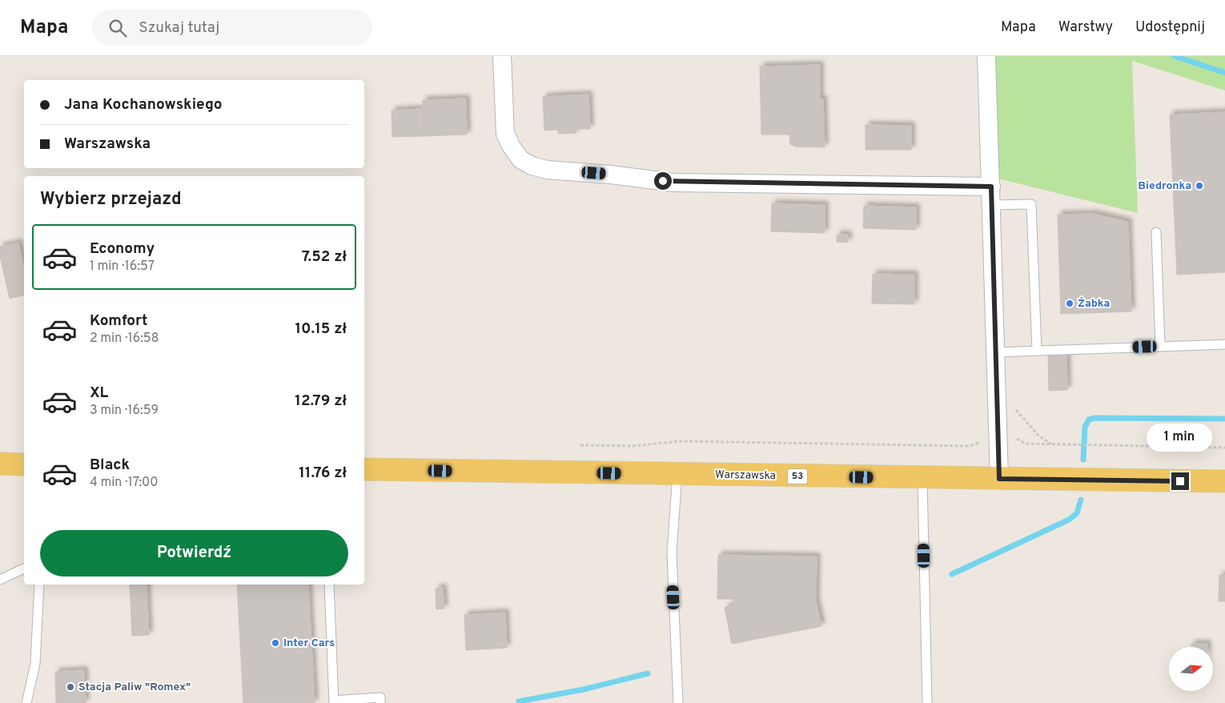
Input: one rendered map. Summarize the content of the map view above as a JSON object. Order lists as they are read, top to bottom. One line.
{"streets":{"main road":["Warszawska","53"]},"places":["Biedronka","Żabka","Inter Cars","Stacja Paliw \"Romex\""],"north":"right","page":{"header":"Mapa","search":"Szukaj tutaj","nav":["Mapa","Warstwy","Udostępnij"],"banner":["Jana Kochanowskiego","Warszawska"],"heading":"Wybierz przejazd","list":[{"name":"Economy","note":"1 min · 16:57","value":"7.52 zł"},{"name":"Komfort","note":"2 min · 16:58","value":"10.15 zł"},{"name":"XL","note":"3 min · 16:59","value":"12.79 zł"},{"name":"Black","note":"4 min · 17:00","value":"11.76 zł"}],"bubble":"1 min","buttons":"Potwierdź"}}
